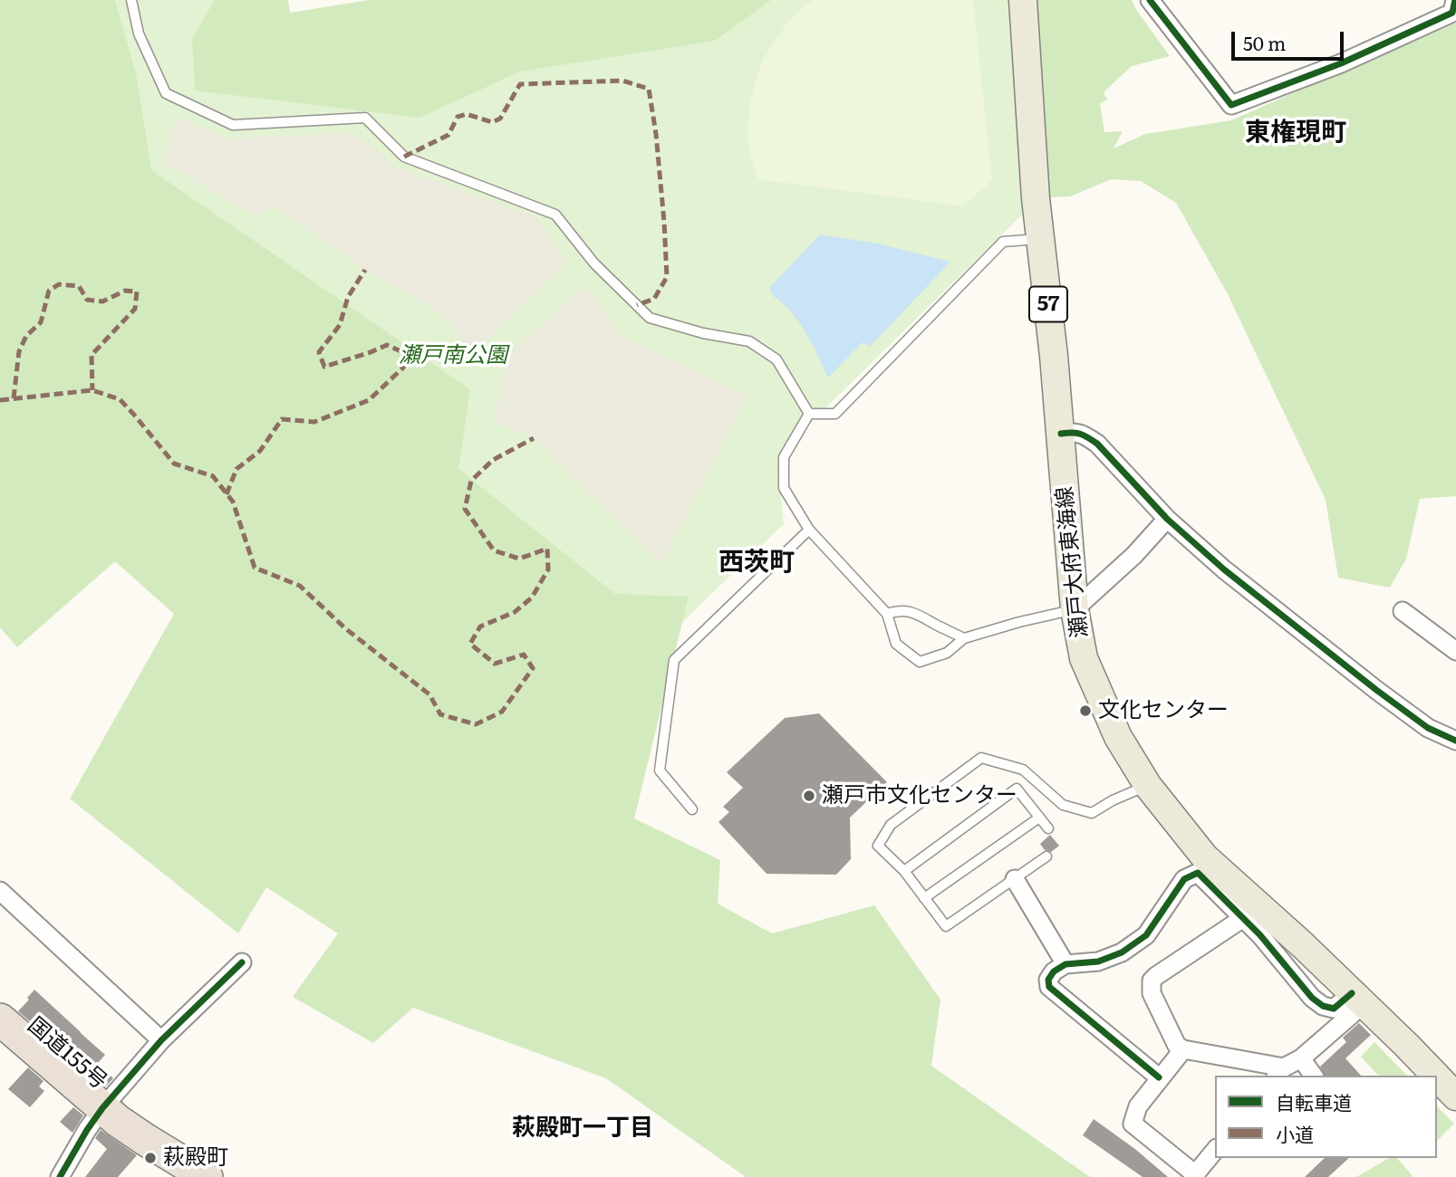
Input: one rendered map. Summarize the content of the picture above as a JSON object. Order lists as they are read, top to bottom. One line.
{"streets":{"highway":["国道155号"],"main road":["57","瀬戸大府東海線"]},"districts":["東権現町","西茨町","萩殿町一丁目"],"parks":["瀬戸南公園"],"places":["文化センター","瀬戸市文化センター","萩殿町"],"legend":["自転車道","小道"],"scale_bar":"50 m"}
